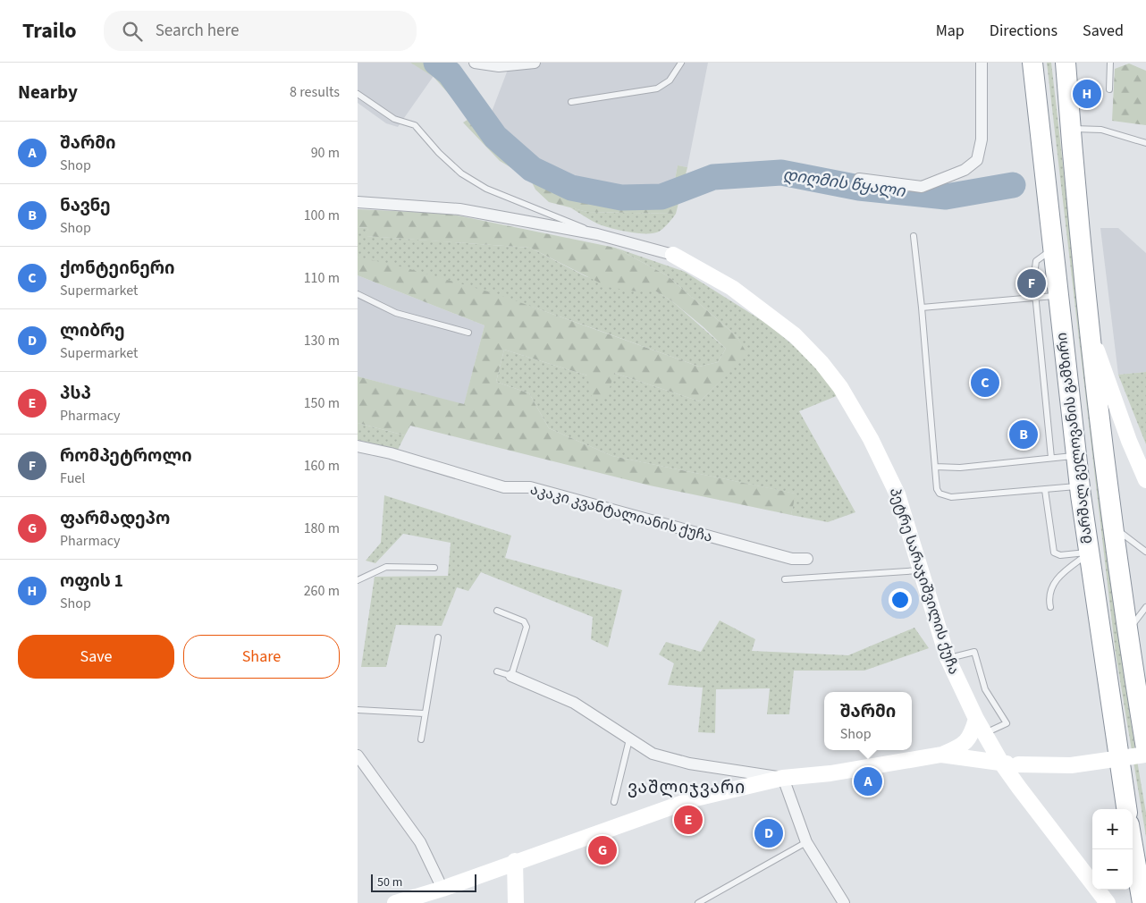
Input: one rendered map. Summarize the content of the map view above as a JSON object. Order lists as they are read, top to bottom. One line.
{"streets":{"highway":["მარშალ გელოვანის გამზირი"],"main road":["პეტრე სარაჯიშვილის ქუჩა"],"street":["აკაკი კვანტალიანის ქუჩა"]},"districts":["ვაშლიჯვარი"],"water":["დიღმის წყალი"],"scale_bar":"50 m","page":{"header":"Trailo","search":"Search here","nav":["Map","Directions","Saved"],"heading":["Nearby","8 results"],"pins":["H","F","C","B","A","E","D","G"],"list":[{"mark":"A","name":"შარმი","note":"Shop","value":"90 m"},{"mark":"B","name":"ნავნე","note":"Shop","value":"100 m"},{"mark":"C","name":"ქონტეინერი","note":"Supermarket","value":"110 m"},{"mark":"D","name":"ლიბრე","note":"Supermarket","value":"130 m"},{"mark":"E","name":"პსპ","note":"Pharmacy","value":"150 m"},{"mark":"F","name":"რომპეტროლი","note":"Fuel","value":"160 m"},{"mark":"G","name":"ფარმადეპო","note":"Pharmacy","value":"180 m"},{"mark":"H","name":"ოფის 1","note":"Shop","value":"260 m"}],"buttons":["Save","Share"],"popup":["შარმი","Shop"],"map_buttons":["+","−"],"scale":"50 m"}}
